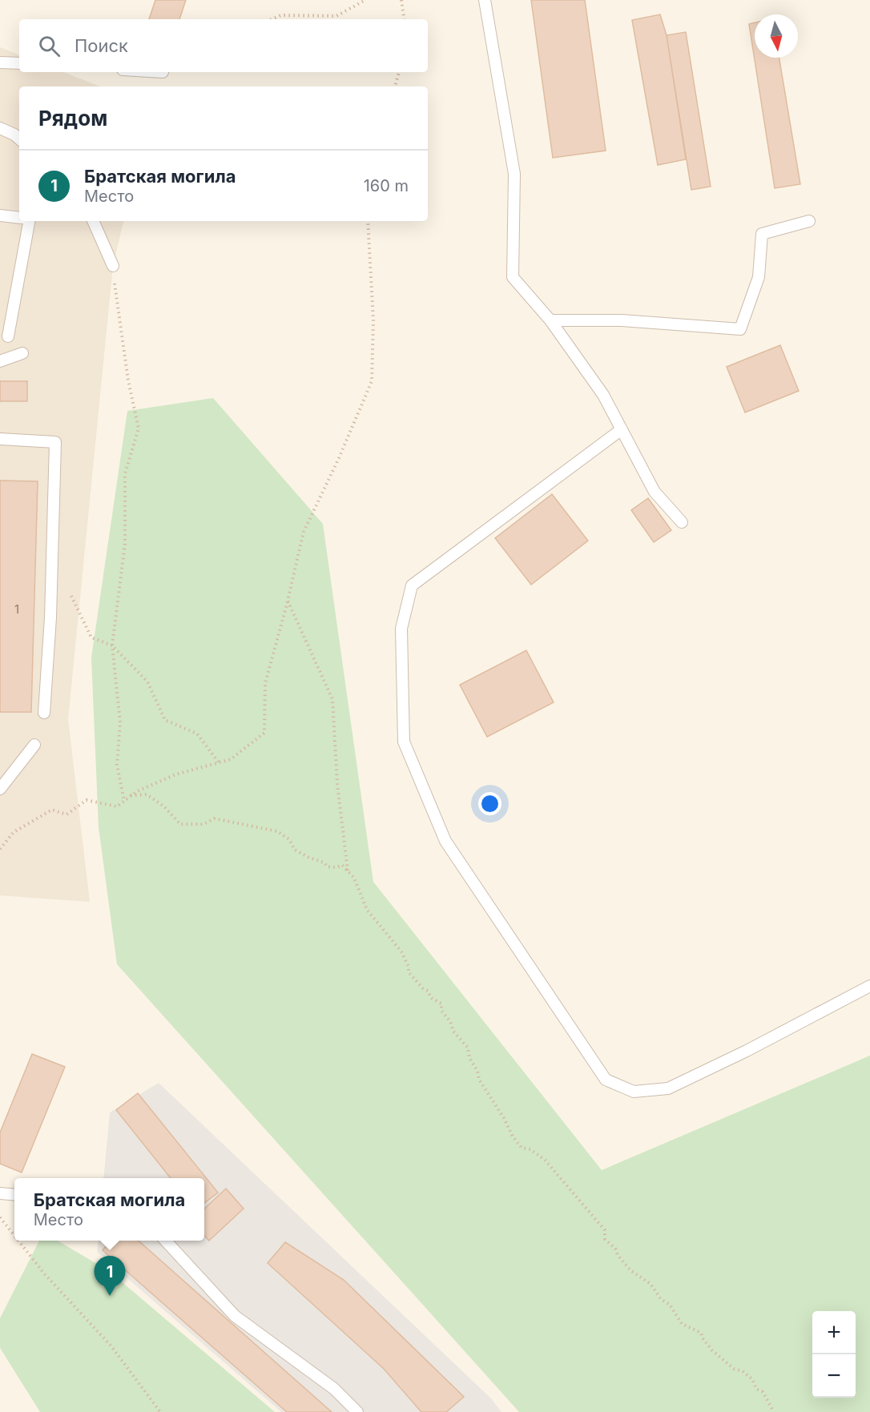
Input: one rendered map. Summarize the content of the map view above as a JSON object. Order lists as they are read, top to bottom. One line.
{"house_numbers":["1"],"north":"bottom","page":{"search":"Поиск","heading":"Рядом","list":[{"mark":"1","name":"Братская могила","note":"Место","value":"160 m"}],"popup":["Братская могила","Место"],"pins":"1","map_buttons":["+","−"]}}
